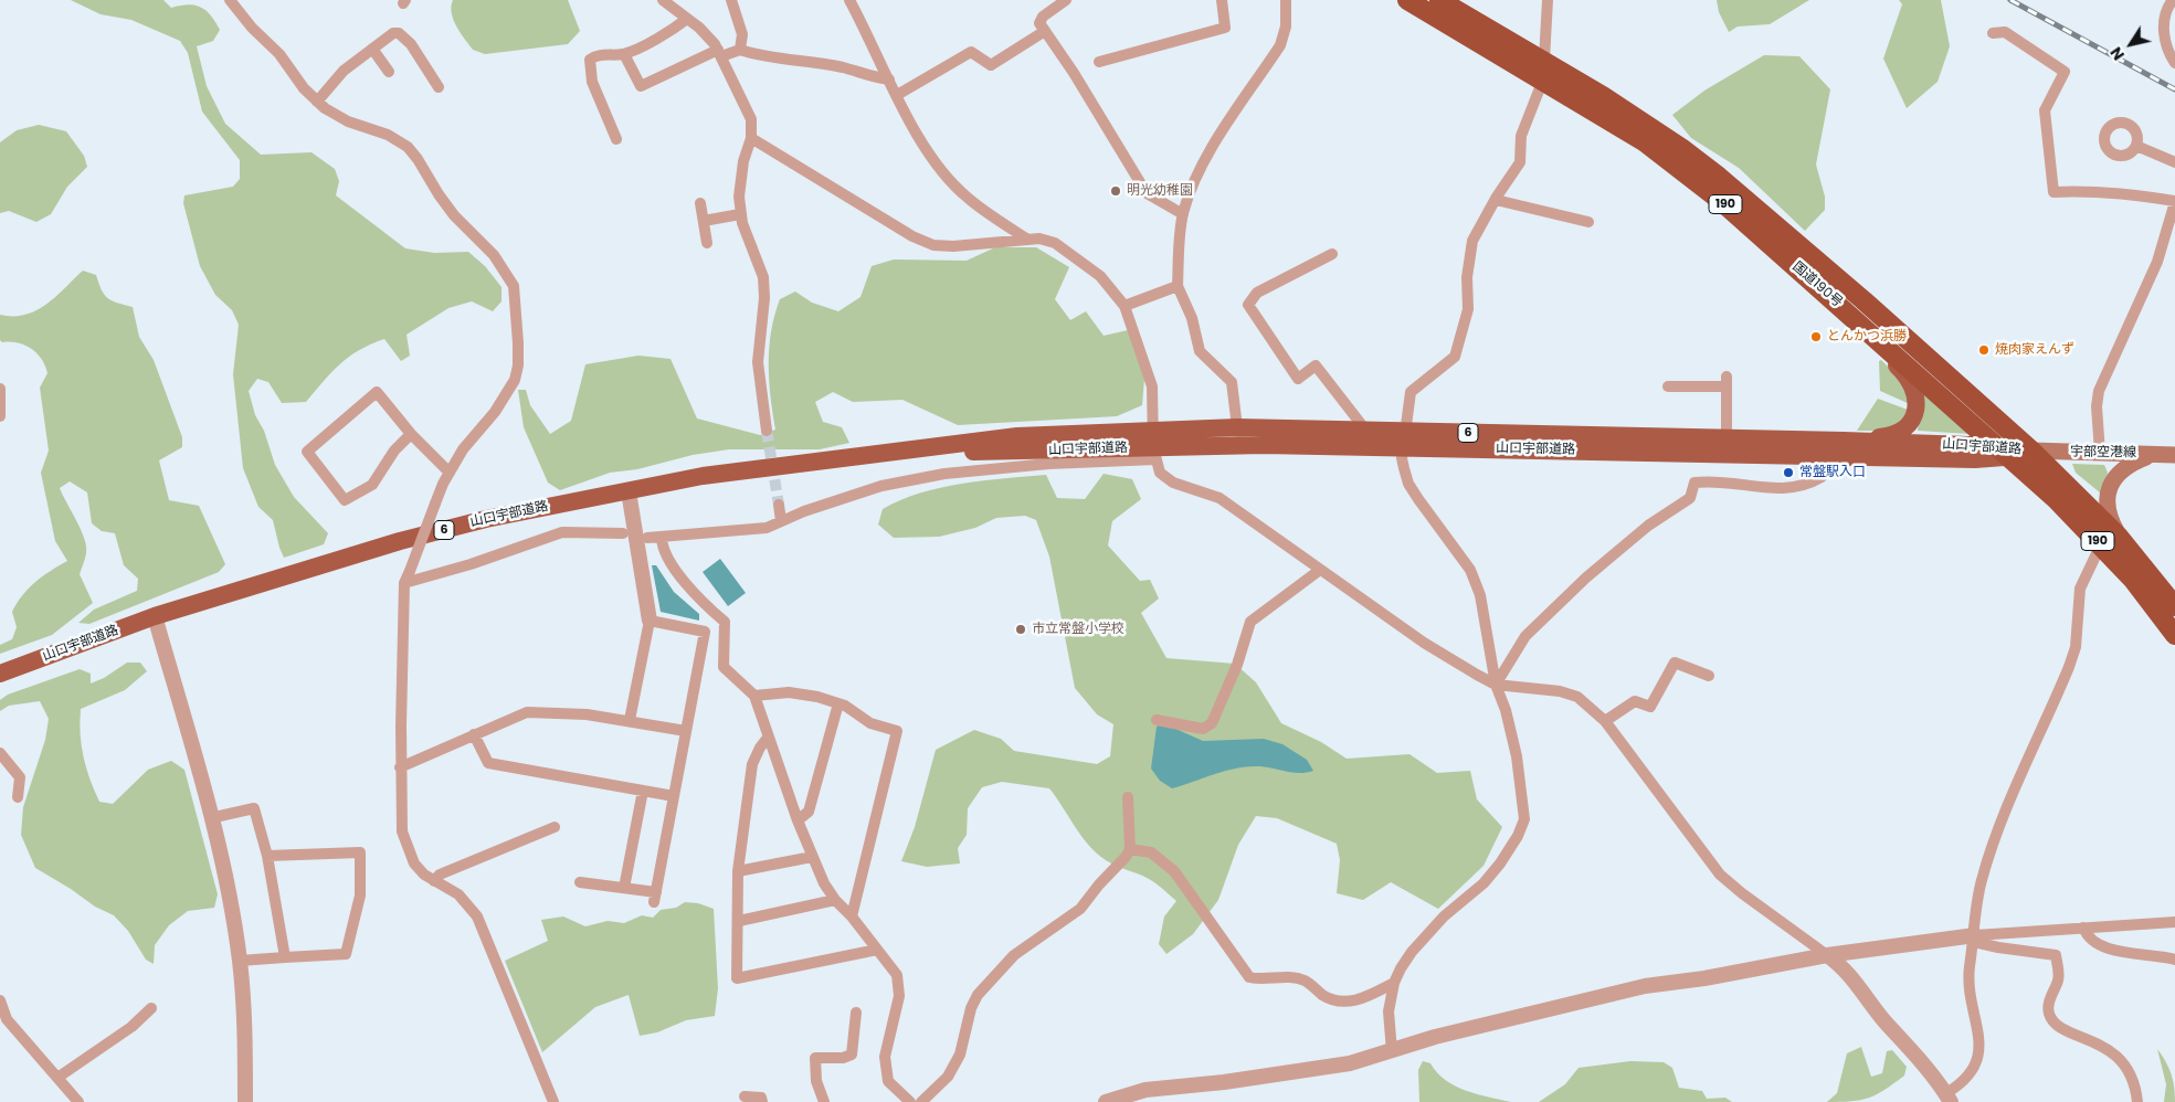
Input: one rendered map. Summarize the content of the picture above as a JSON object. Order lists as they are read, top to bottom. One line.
{"streets":{"highway":["190","国道190号"],"main road":["6","山口宇部道路","宇部空港線"]},"crossings":[["国道190号","山口宇部道路"],["国道190号","宇部空港線"],["山口宇部道路","宇部空港線"]],"places":["明光幼稚園","とんかつ浜勝","焼肉家えんず","常盤駅入口","市立常盤小学校"],"north":"bottom left"}
